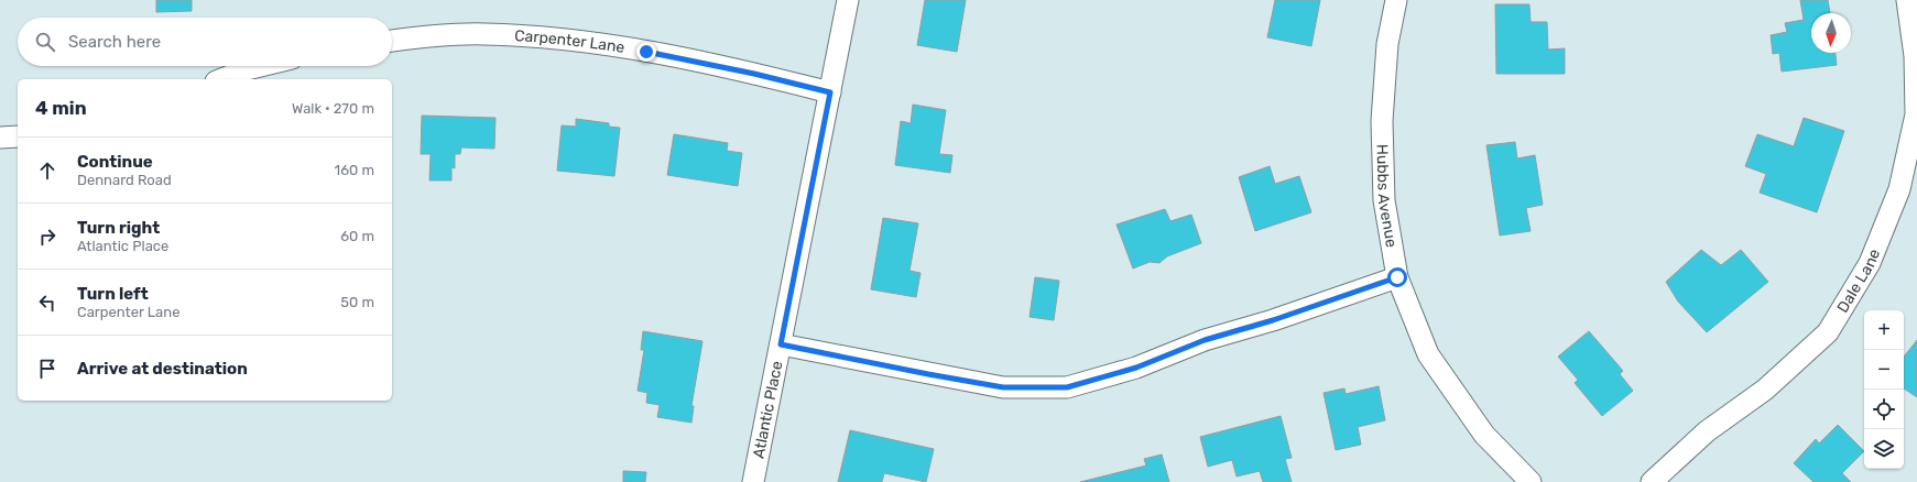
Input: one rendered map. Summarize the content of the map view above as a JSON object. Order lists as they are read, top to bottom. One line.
{"streets":{"street":["Carpenter Lane","Hubbs Avenue","Dale Lane","Atlantic Place"]},"crossings":[["Carpenter Lane","Atlantic Place"]],"north":"bottom","page":{"search":"Search here","heading":["4 min","Walk · 270 m"],"list":[["Continue","Dennard Road","160 m"],["Turn right","Atlantic Place","60 m"],["Turn left","Carpenter Lane","50 m"],"Arrive at destination"],"map_buttons":["+","−"]}}
